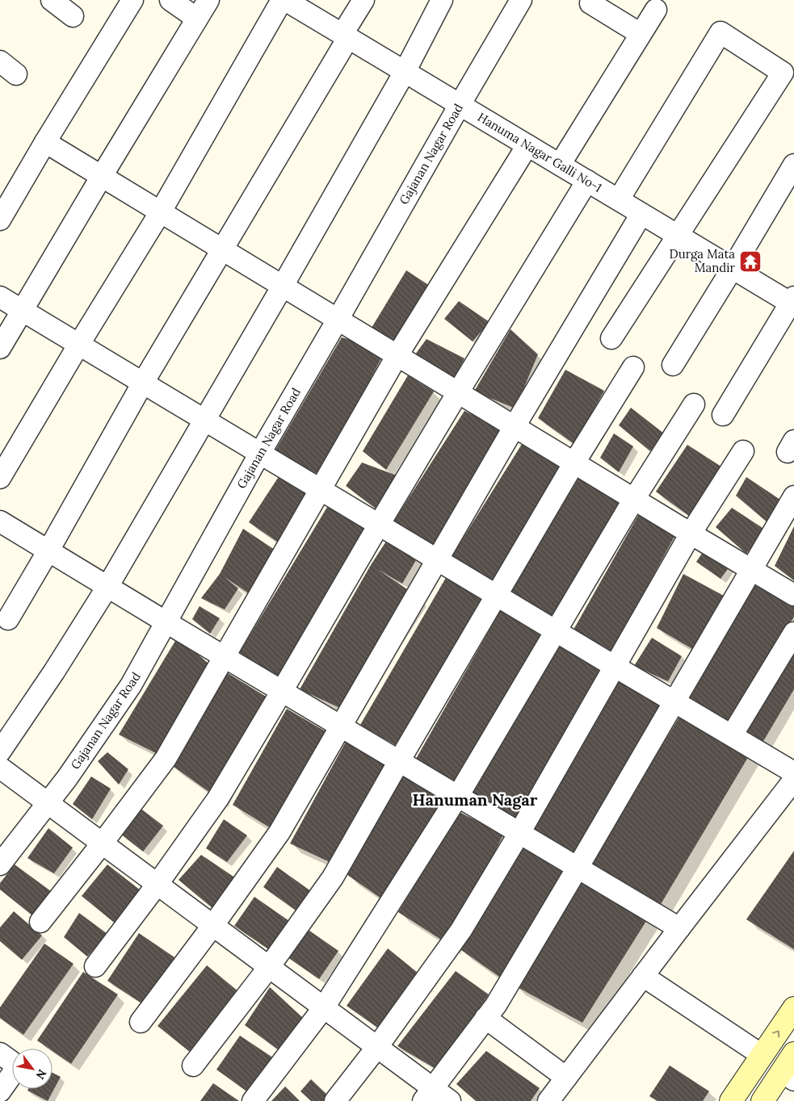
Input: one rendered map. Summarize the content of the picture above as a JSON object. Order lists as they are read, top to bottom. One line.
{"streets":{"street":["Hanuma Nagar Galli No-1","Gajanan Nagar Road"]},"crossings":[["Hanuma Nagar Galli No-1","Gajanan Nagar Road"]],"districts":["Hanuman Nagar"],"places":{"temple":["Durga Mata Mandir"]},"north":"bottom right"}
